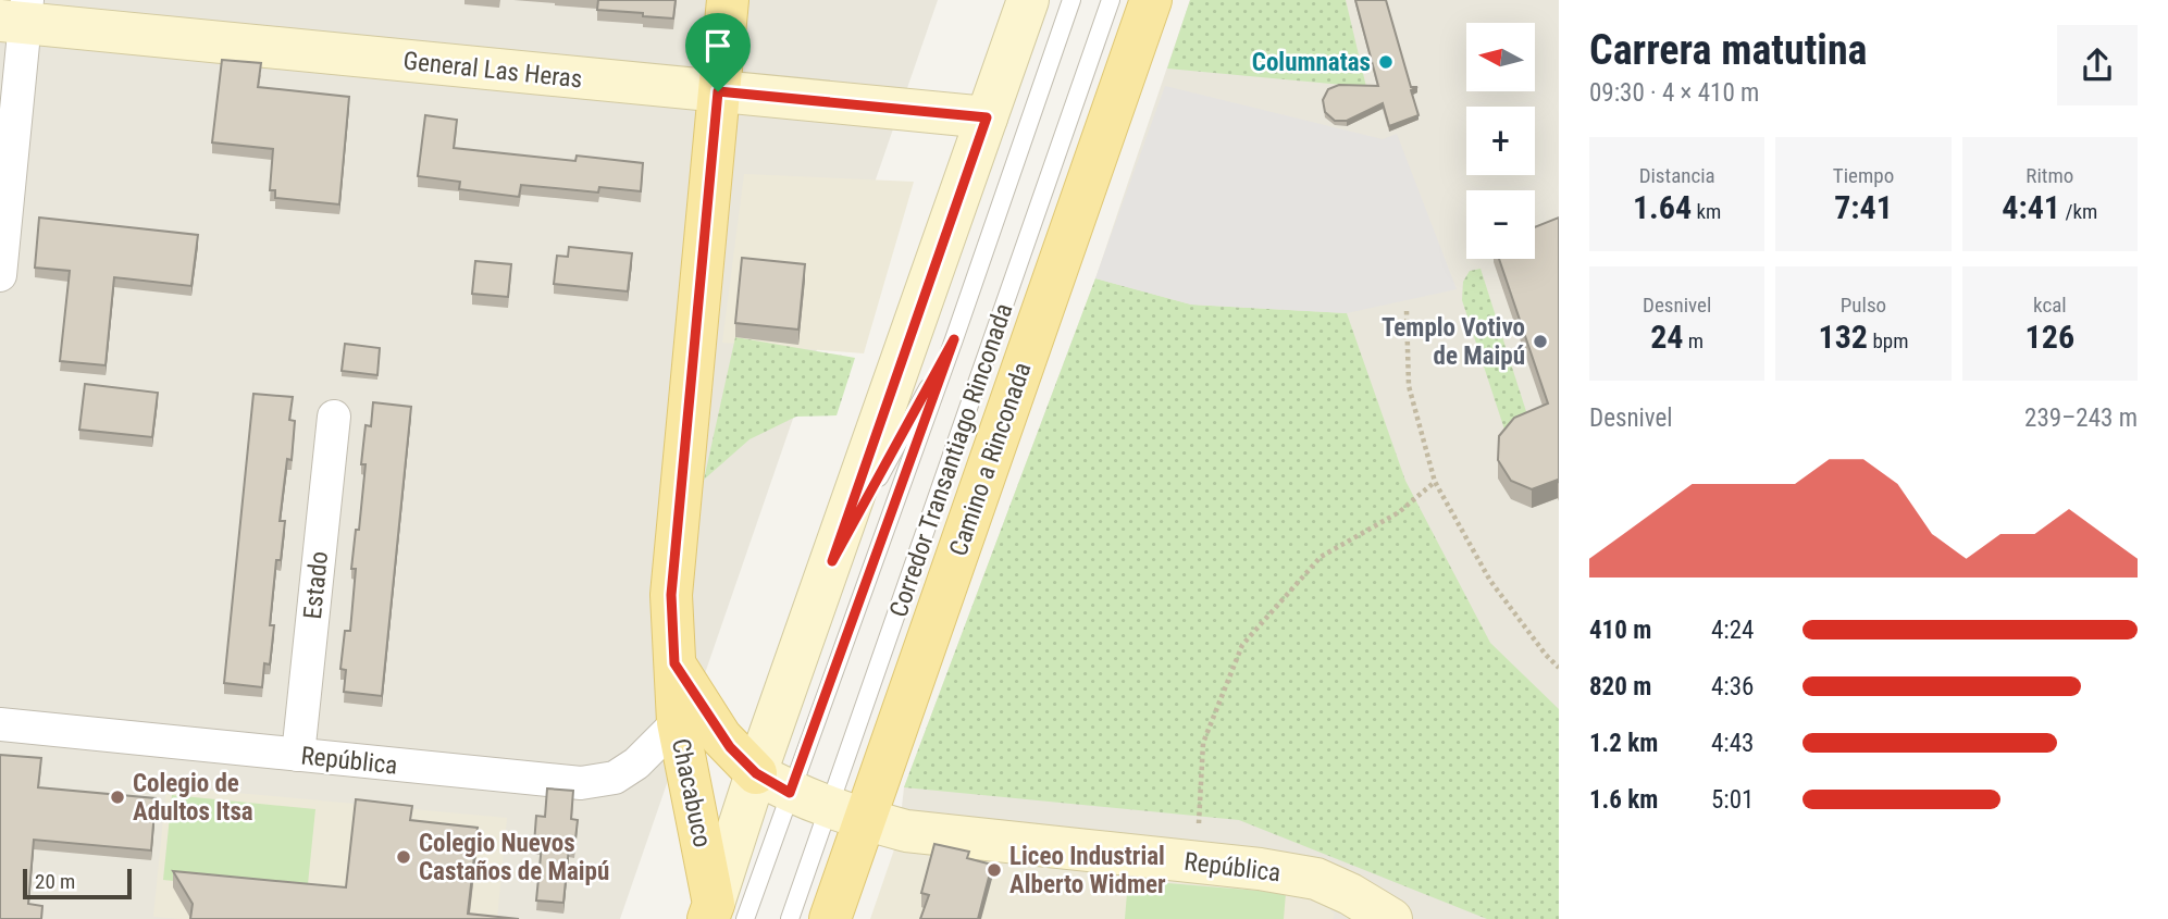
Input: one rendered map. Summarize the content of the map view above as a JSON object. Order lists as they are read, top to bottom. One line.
{"streets":{"main road":["Camino a Rinconada","Chacabuco"],"street":["General Las Heras","Estado","República"],"lane":["Corredor Transantiago Rinconada"]},"crossings":[["General Las Heras","Chacabuco"],["Camino a Rinconada","Corredor Transantiago Rinconada"],["Camino a Rinconada","República"],["Corredor Transantiago Rinconada","República"],["Estado","República"],["República","Chacabuco"]],"places":["Columnatas","Templo Votivo de Maipú","Colegio de Adultos Itsa","Colegio Nuevos Castaños de Maipú","Liceo Industrial Alberto Widmer"],"scale_bar":"20 m","north":"left","page":{"heading":["Carrera matutina","09:30 · 4 × 410 m"],"map_buttons":["+","−"],"stats":[["Distancia","1.64 km"],["Tiempo","7:41"],["Ritmo","4:41 /km"],["Desnivel","24 m"],["Pulso","132 bpm"],["kcal","126"]],"chart":["Desnivel","239–243 m"],"list":[{"name":"410 m","note":"4:24"},{"name":"820 m","note":"4:36"},{"name":"1.2 km","note":"4:43"},{"name":"1.6 km","note":"5:01"}],"scale":"20 m"}}
